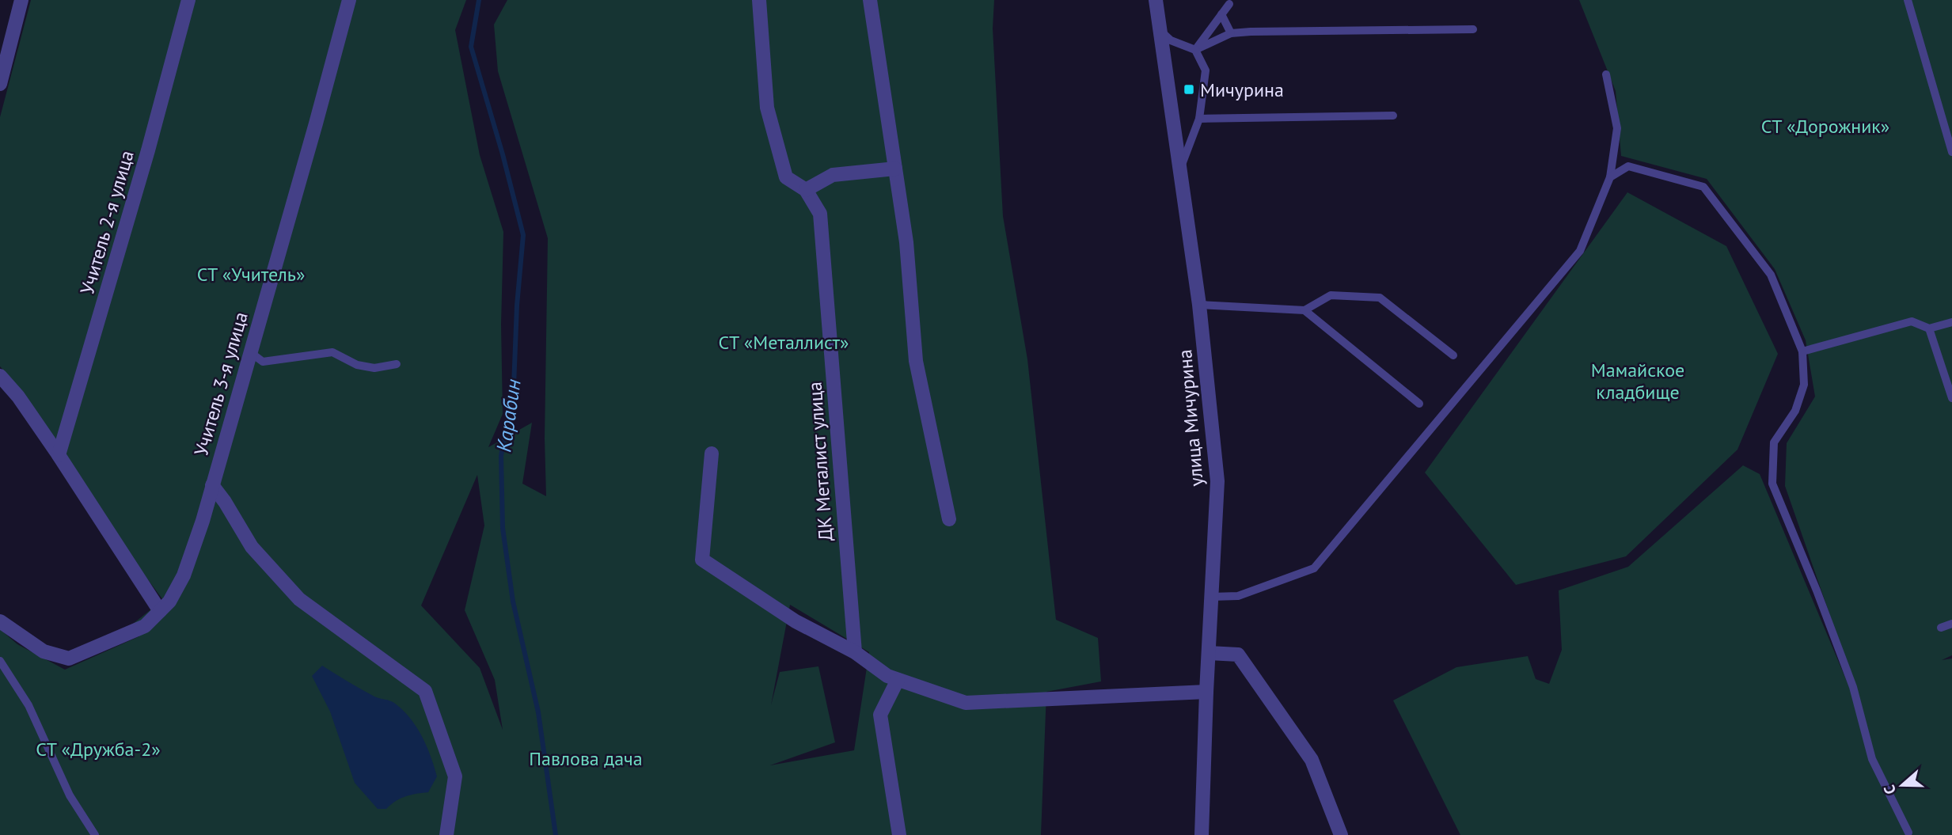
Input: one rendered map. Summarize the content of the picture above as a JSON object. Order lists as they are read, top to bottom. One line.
{"streets":{"street":["Учитель 2-я улица","Учитель 3-я улица","улица Мичурина","ДК Металист улица"]},"water":["Карабин"],"parks":["СТ «Дорожник»","СТ «Учитель»","СТ «Металлист»","Мамайское кладбище","СТ «Дружба-2»","Павлова дача"],"places":{"transit":["Мичурина"]},"north":"left"}
